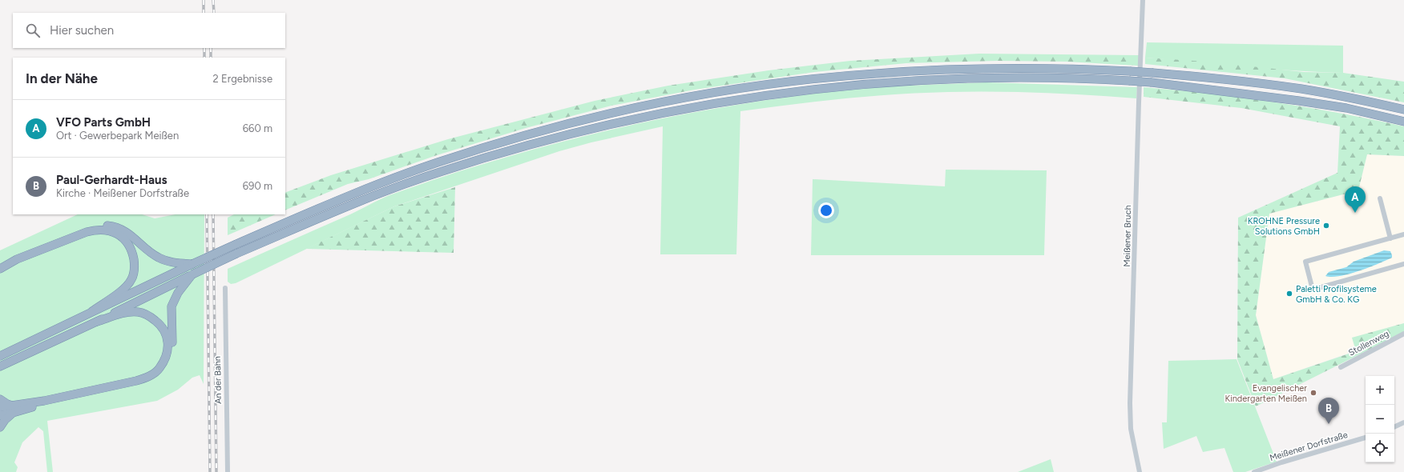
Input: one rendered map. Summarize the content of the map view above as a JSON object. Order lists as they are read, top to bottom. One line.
{"streets":{"street":["Meißener Bruch","Stollenweg","An der Bahn","Meißener Dorfstraße"]},"places":["KROHNE Pressure Solutions GmbH","Paletti Profilsysteme GmbH & Co. KG","Evangelischer Kindergarten Meißen"],"page":{"search":"Hier suchen","heading":["In der Nähe","2 Ergebnisse"],"list":[{"mark":"A","name":"VFO Parts GmbH","note":"Ort · Gewerbepark Meißen","value":"660 m"},{"mark":"B","name":"Paul-Gerhardt-Haus","note":"Kirche · Meißener Dorfstraße","value":"690 m"}],"pins":["A","B"],"map_buttons":["+","−"]}}
